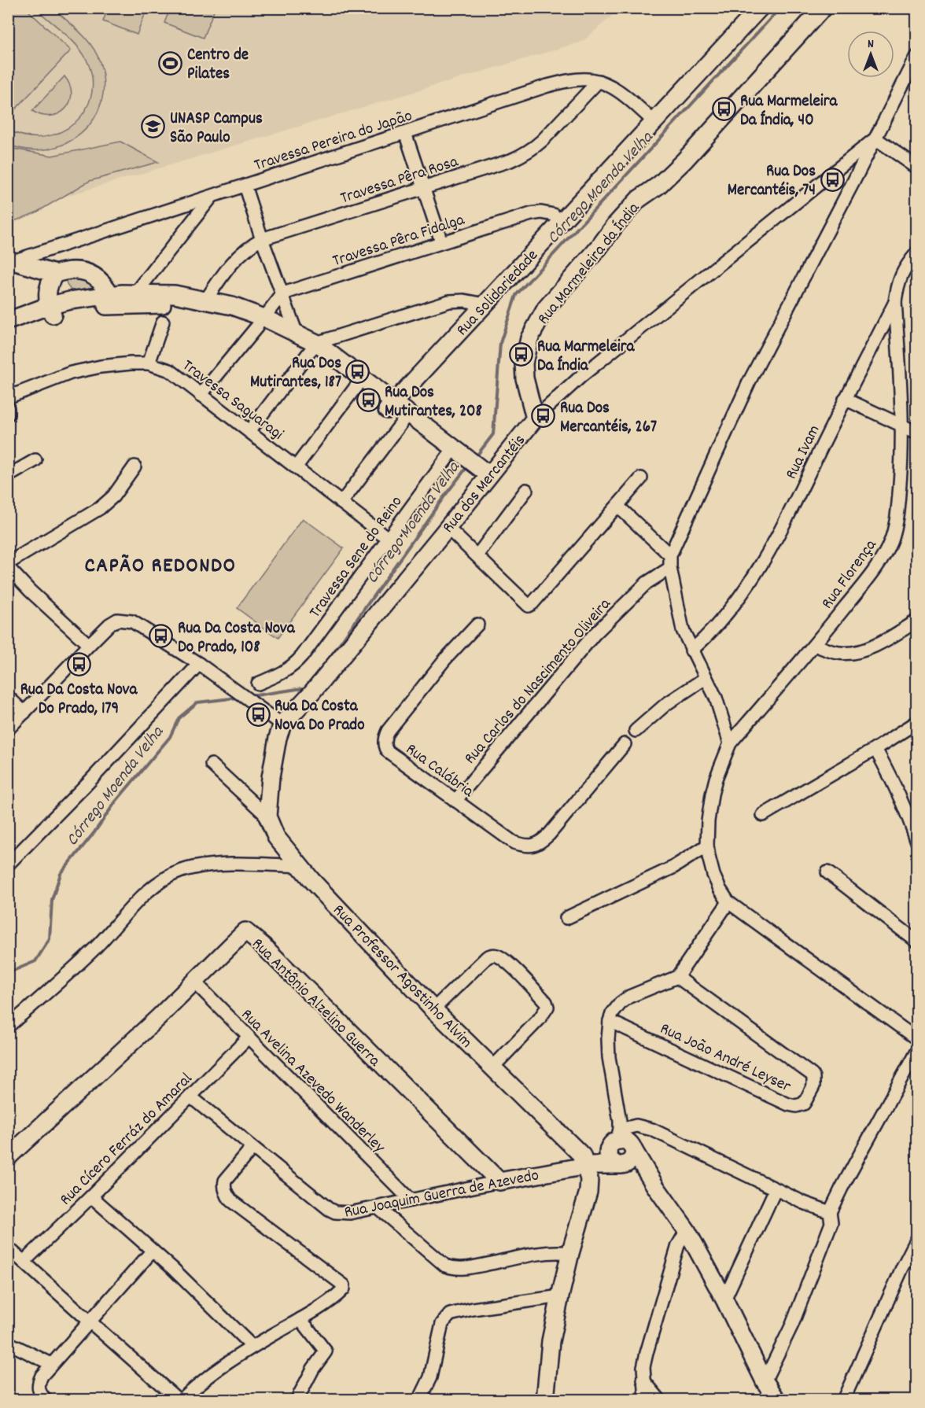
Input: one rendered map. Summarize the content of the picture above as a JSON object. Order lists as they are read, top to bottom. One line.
{"streets":{"street":["Travessa Pereira do Japão","Travessa Pêra Rosa","Travessa Pêra Fidalga","Rua Marmeleira da Índia","Rua Solidariedade","Travessa Saguaragi","Rua Ivam","Rua dos Mercantéis","Travessa Sene do Reino","Rua Florença","Rua Carlos do Nascimento Oliveira","Rua Calábria","Rua Professor Agostinho Alvim","Rua Antônio Alzelino Guerra","Rua João André Leyser","Rua Avelina Azevedo Wanderley","Rua Cícero Ferráz do Amaral","Rua Joaquim Guerra de Azevedo"]},"crossings":[["Travessa Pereira do Japão","Travessa Pêra Rosa"],["Travessa Pereira do Japão","Rua Solidariedade"],["Travessa Pêra Fidalga","Rua Solidariedade"],["Rua Marmeleira da Índia","Rua dos Mercantéis"],["Travessa Saguaragi","Travessa Sene do Reino"],["Rua Ivam","Rua Florença"],["Rua dos Mercantéis","Rua Professor Agostinho Alvim"],["Rua Carlos do Nascimento Oliveira","Rua Calábria"],["Rua Professor Agostinho Alvim","Rua Joaquim Guerra de Azevedo"],["Rua Antônio Alzelino Guerra","Rua Avelina Azevedo Wanderley"],["Rua Antônio Alzelino Guerra","Rua Joaquim Guerra de Azevedo"],["Rua Avelina Azevedo Wanderley","Rua Cícero Ferráz do Amaral"],["Rua Avelina Azevedo Wanderley","Rua Joaquim Guerra de Azevedo"],["Rua Cícero Ferráz do Amaral","Rua Joaquim Guerra de Azevedo"]],"districts":["CAPÃO REDONDO"],"water":["Córrego Moenda Velha"],"places":{"sports":["Centro de Pilates"],"bus stop":["Rua Marmeleira Da Índia, 40","Rua Dos Mercantéis, 74","Rua Marmeleira Da Índia","Rua Dos Mutirantes, 187","Rua Dos Mutirantes, 208","Rua Dos Mercantéis, 267","Rua Da Costa Nova Do Prado, 108","Rua Da Costa Nova Do Prado, 179","Rua Da Costa Nova Do Prado"],"school or university":["UNASP Campus São Paulo"]},"north":"top"}
